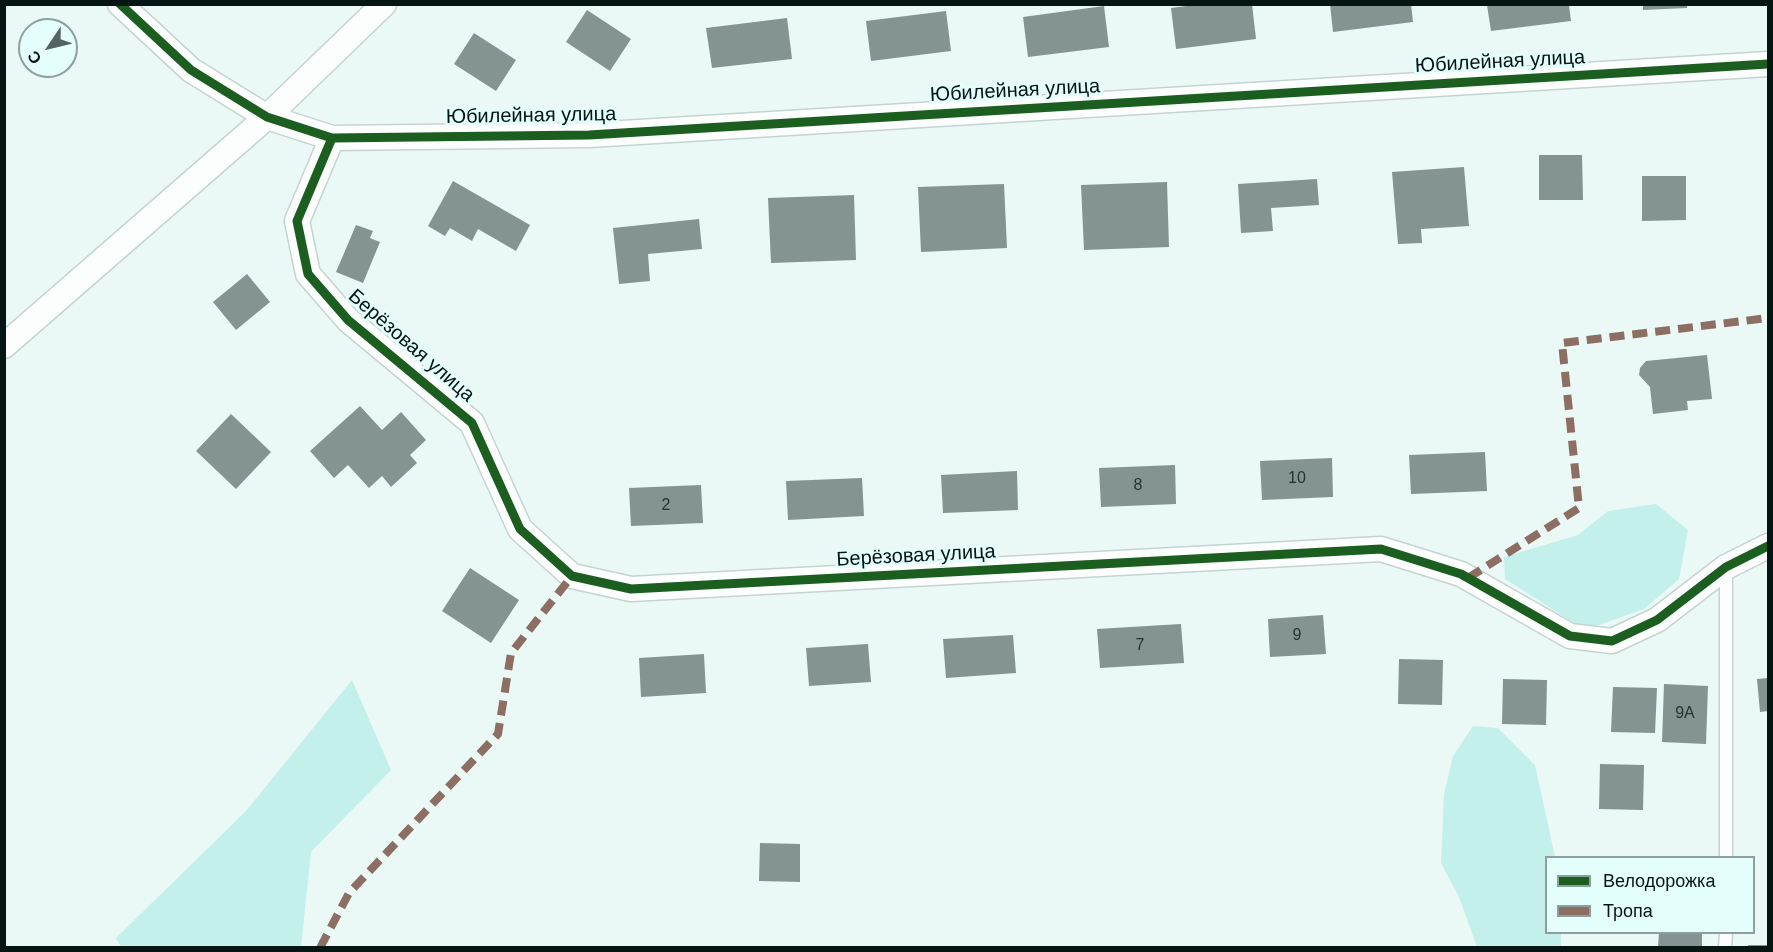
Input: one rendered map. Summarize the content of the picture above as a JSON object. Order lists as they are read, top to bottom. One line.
{"streets":{"street":["Юбилейная улица","Берёзовая улица"]},"crossings":[["Юбилейная улица","Берёзовая улица"]],"house_numbers":["10","8","2","9","7","9А"],"legend":["Велодорожка","Тропа"],"north":"bottom left"}
